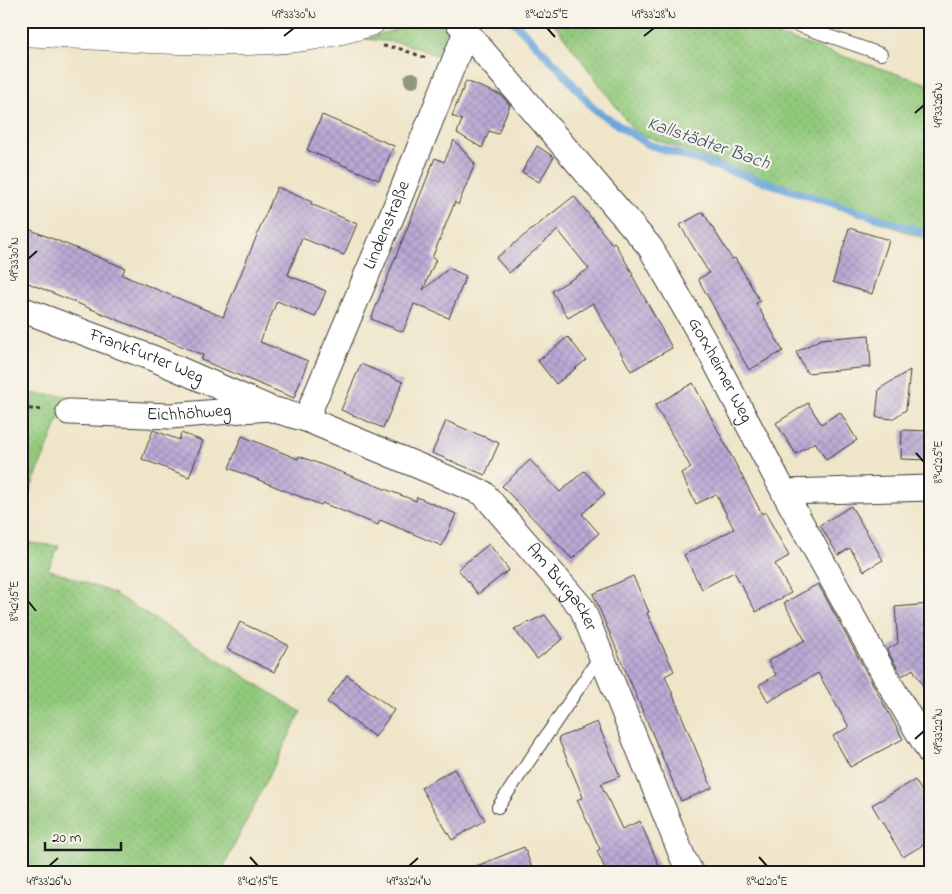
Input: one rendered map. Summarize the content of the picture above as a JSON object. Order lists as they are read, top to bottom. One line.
{"streets":{"street":["Lindenstraße","Frankfurter Weg","Gorxheimer Weg","Eichhöhweg","Am Burgacker"]},"crossings":[["Lindenstraße","Gorxheimer Weg"],["Lindenstraße","Eichhöhweg"],["Lindenstraße","Am Burgacker"],["Frankfurter Weg","Eichhöhweg"],["Eichhöhweg","Am Burgacker"]],"water":["Kallstädter Bach"],"scale_bar":"20 m","coordinates":["49°33'30\"N","8°42'25\"E","49°33'28\"N","49°33'26\"N","8°42'15\"E","49°33'22\"N","49°33'24\"N","8°42'20\"E"]}
